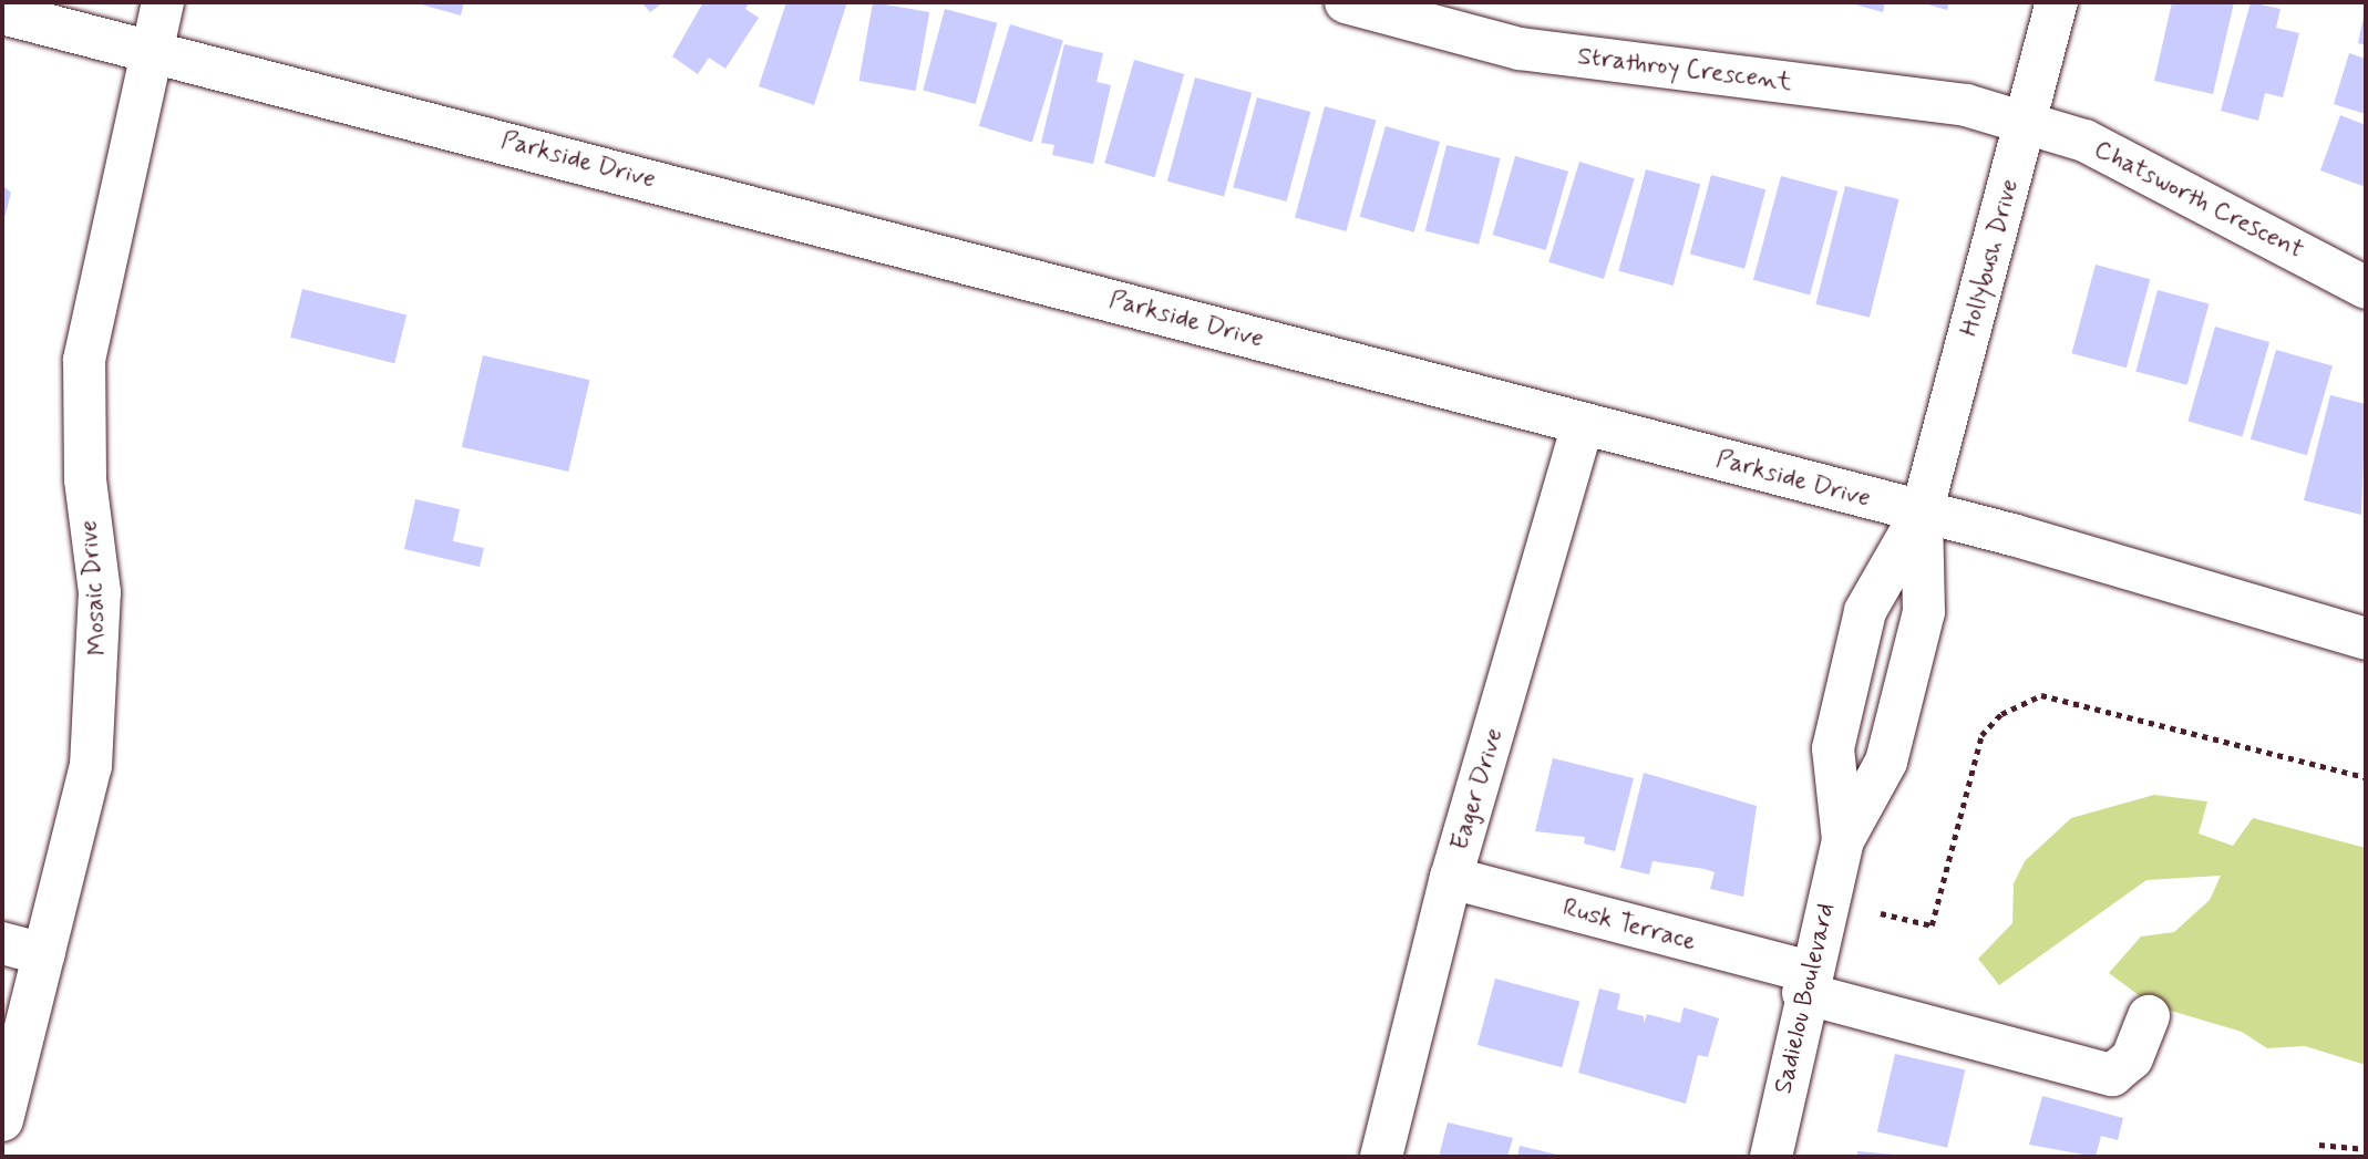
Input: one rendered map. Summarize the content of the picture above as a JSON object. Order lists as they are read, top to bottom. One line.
{"streets":{"street":["Strathroy Crescent","Parkside Drive","Chatsworth Crescent","Hollybush Drive","Mosaic Drive","Eager Drive","Rusk Terrace","Sadielou Boulevard"]},"crossings":[["Strathroy Crescent","Chatsworth Crescent"],["Strathroy Crescent","Hollybush Drive"],["Parkside Drive","Hollybush Drive"],["Parkside Drive","Mosaic Drive"],["Parkside Drive","Eager Drive"],["Parkside Drive","Sadielou Boulevard"],["Chatsworth Crescent","Hollybush Drive"],["Hollybush Drive","Sadielou Boulevard"],["Eager Drive","Rusk Terrace"],["Rusk Terrace","Sadielou Boulevard"]]}
